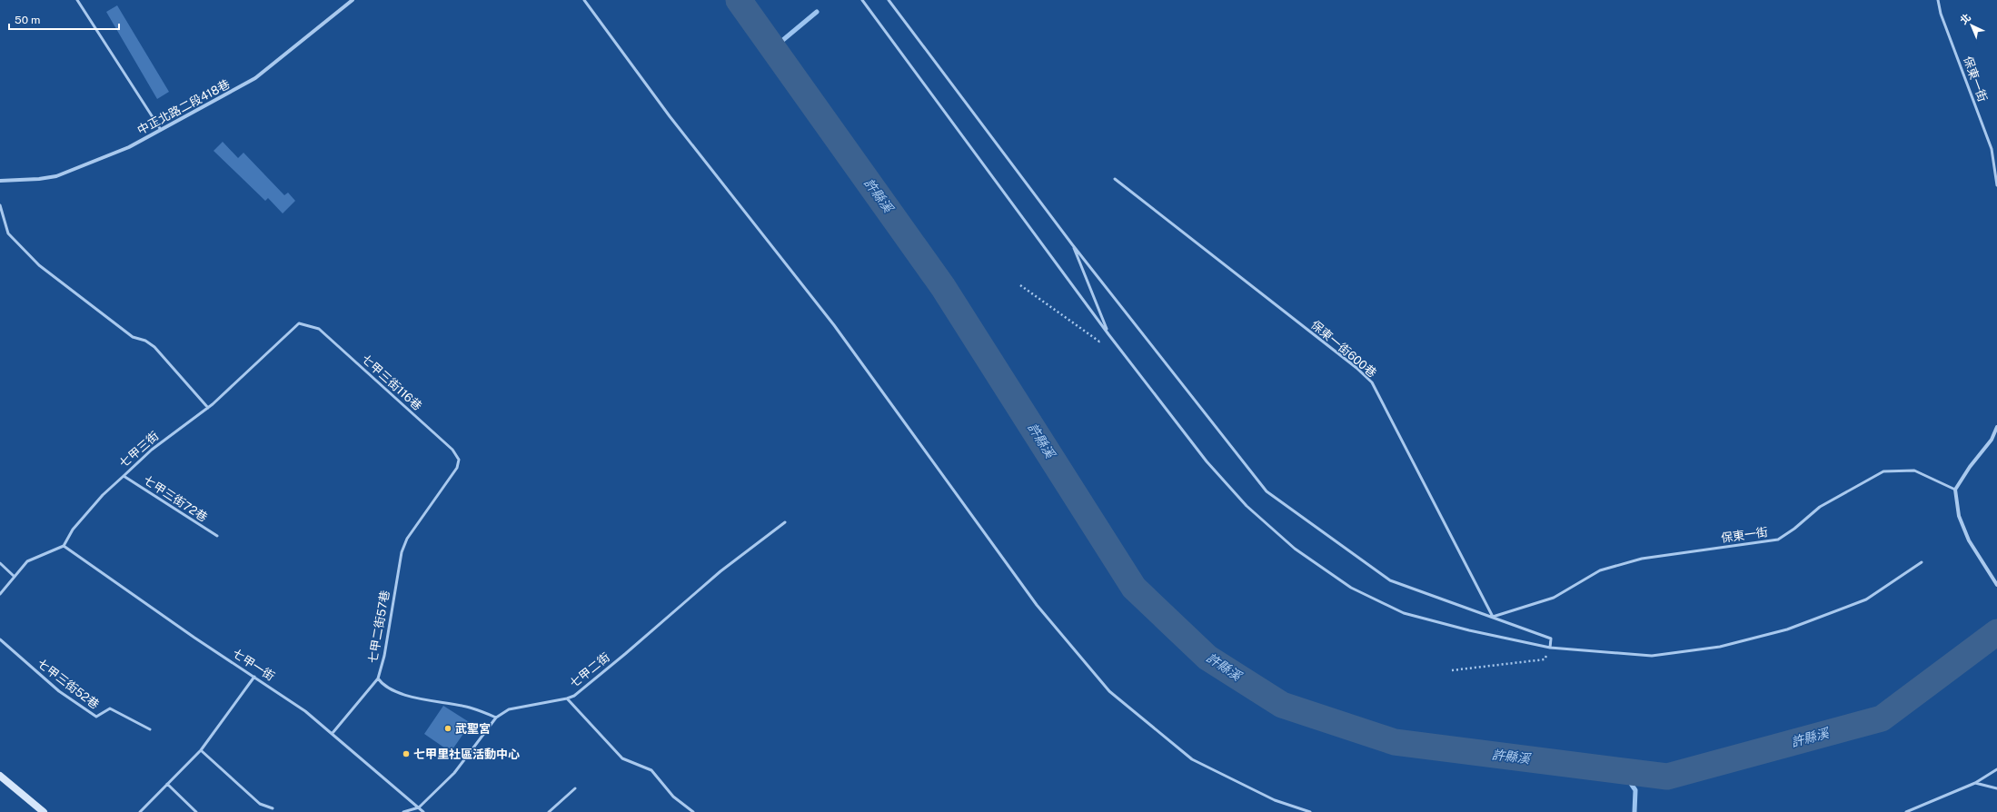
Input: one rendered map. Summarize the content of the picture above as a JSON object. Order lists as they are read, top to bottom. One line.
{"streets":{"street":["中正北路二段418巷"],"lane":["保東一街","保東一街600巷","七甲三街116巷","七甲三街","七甲三街72巷","七甲二街57巷","七甲一街","七甲二街","七甲三街52巷"]},"crossings":[["保東一街","保東一街600巷"],["七甲三街116巷","七甲三街"],["七甲三街116巷","七甲二街57巷"],["七甲三街","七甲三街72巷"],["七甲三街","七甲一街"],["七甲二街57巷","七甲二街"],["七甲一街","七甲二街"]],"water":["許縣溪"],"places":["武聖宮","七甲里社區活動中心"],"scale_bar":"50 m","north":"top left"}
